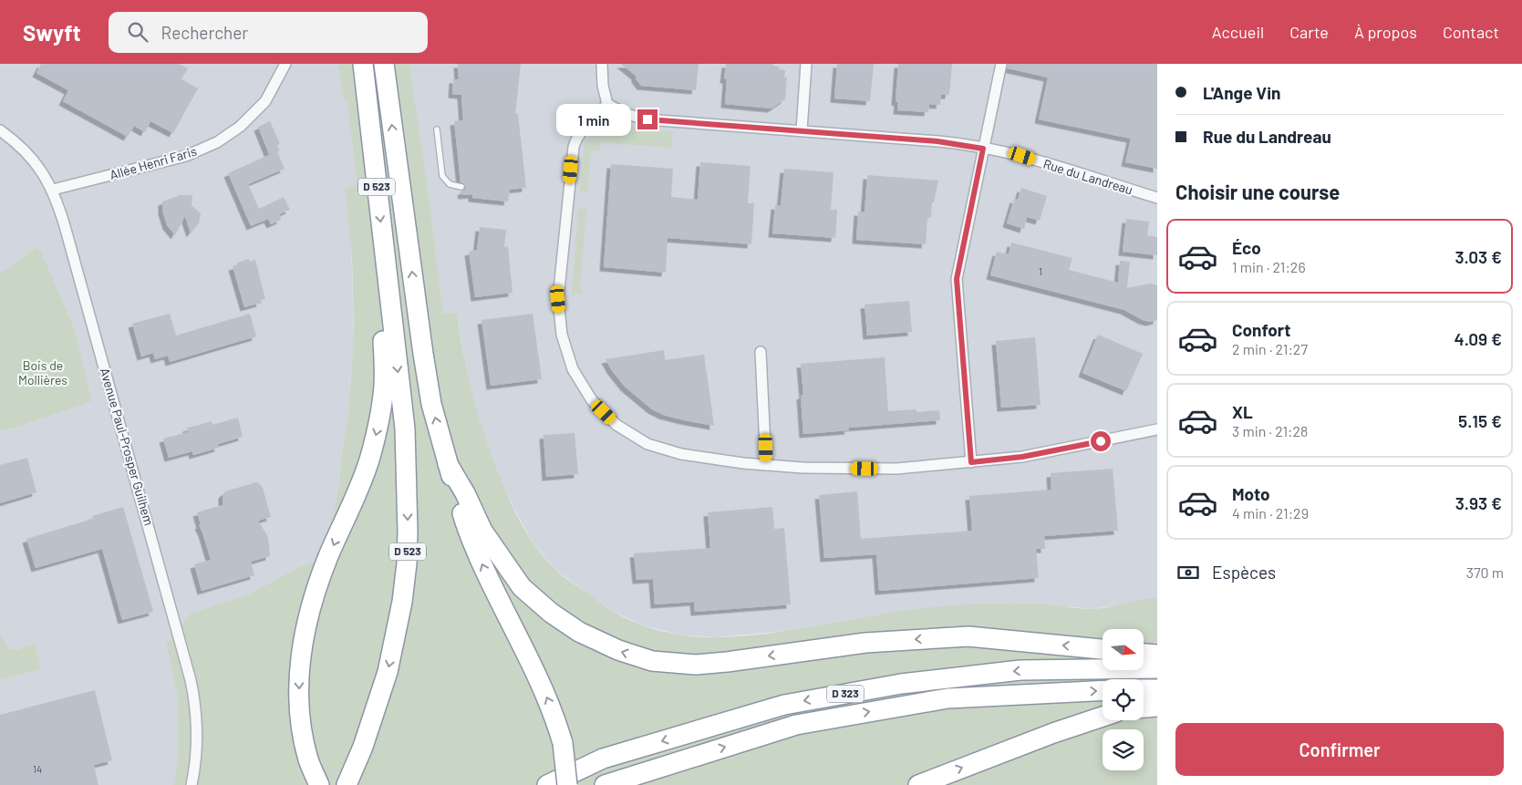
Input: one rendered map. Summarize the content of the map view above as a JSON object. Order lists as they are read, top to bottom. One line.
{"streets":{"highway":["D 523","D 323"],"street":["Allée Henri Faris","Rue du Landreau","Avenue Paul-Prosper Guilhem"]},"crossings":[["Allée Henri Faris","Avenue Paul-Prosper Guilhem"]],"parks":["Bois de Mollières"],"house_numbers":["1","14"],"north":"right","page":{"header":"Swyft","search":"Rechercher","nav":["Accueil","Carte","À propos","Contact"],"banner":["L'Ange Vin","Rue du Landreau"],"bubble":"1 min","heading":"Choisir une course","list":[{"name":"Éco","note":"1 min · 21:26","value":"3.03 €"},{"name":"Confort","note":"2 min · 21:27","value":"4.09 €"},{"name":"XL","note":"3 min · 21:28","value":"5.15 €"},{"name":"Moto","note":"4 min · 21:29","value":"3.93 €"}],"pay":["Espèces","370 m"],"buttons":"Confirmer"}}
